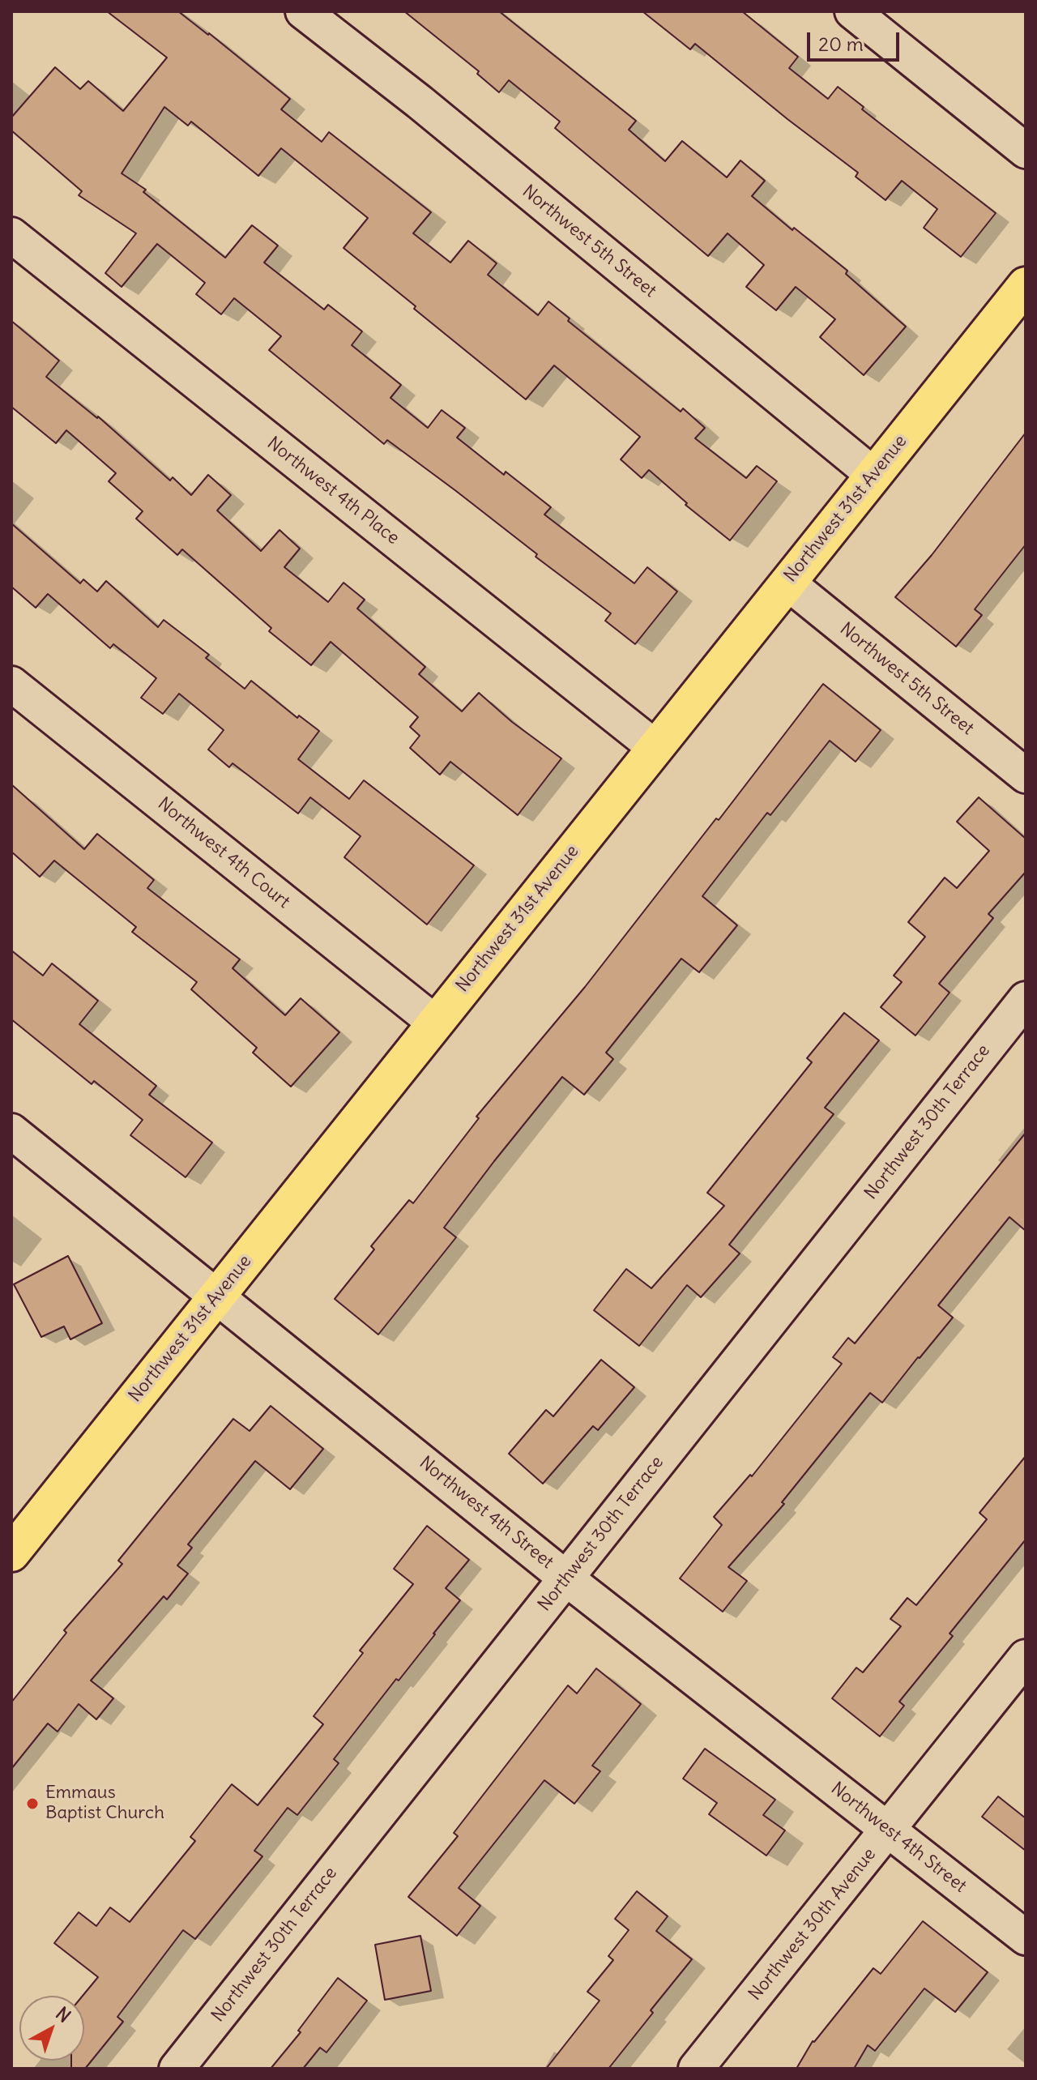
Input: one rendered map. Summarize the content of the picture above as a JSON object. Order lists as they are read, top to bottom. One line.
{"streets":{"main road":["Northwest 31st Avenue"],"street":["Northwest 5th Street","Northwest 4th Place","Northwest 4th Court","Northwest 30th Terrace","Northwest 4th Street","Northwest 30th Avenue"]},"crossings":[["Northwest 5th Street","Northwest 31st Avenue"],["Northwest 4th Place","Northwest 31st Avenue"],["Northwest 31st Avenue","Northwest 4th Court"],["Northwest 31st Avenue","Northwest 4th Street"],["Northwest 30th Terrace","Northwest 4th Street"],["Northwest 4th Street","Northwest 30th Avenue"]],"places":["Emmaus Baptist Church"],"scale_bar":"20 m","north":"top right"}
